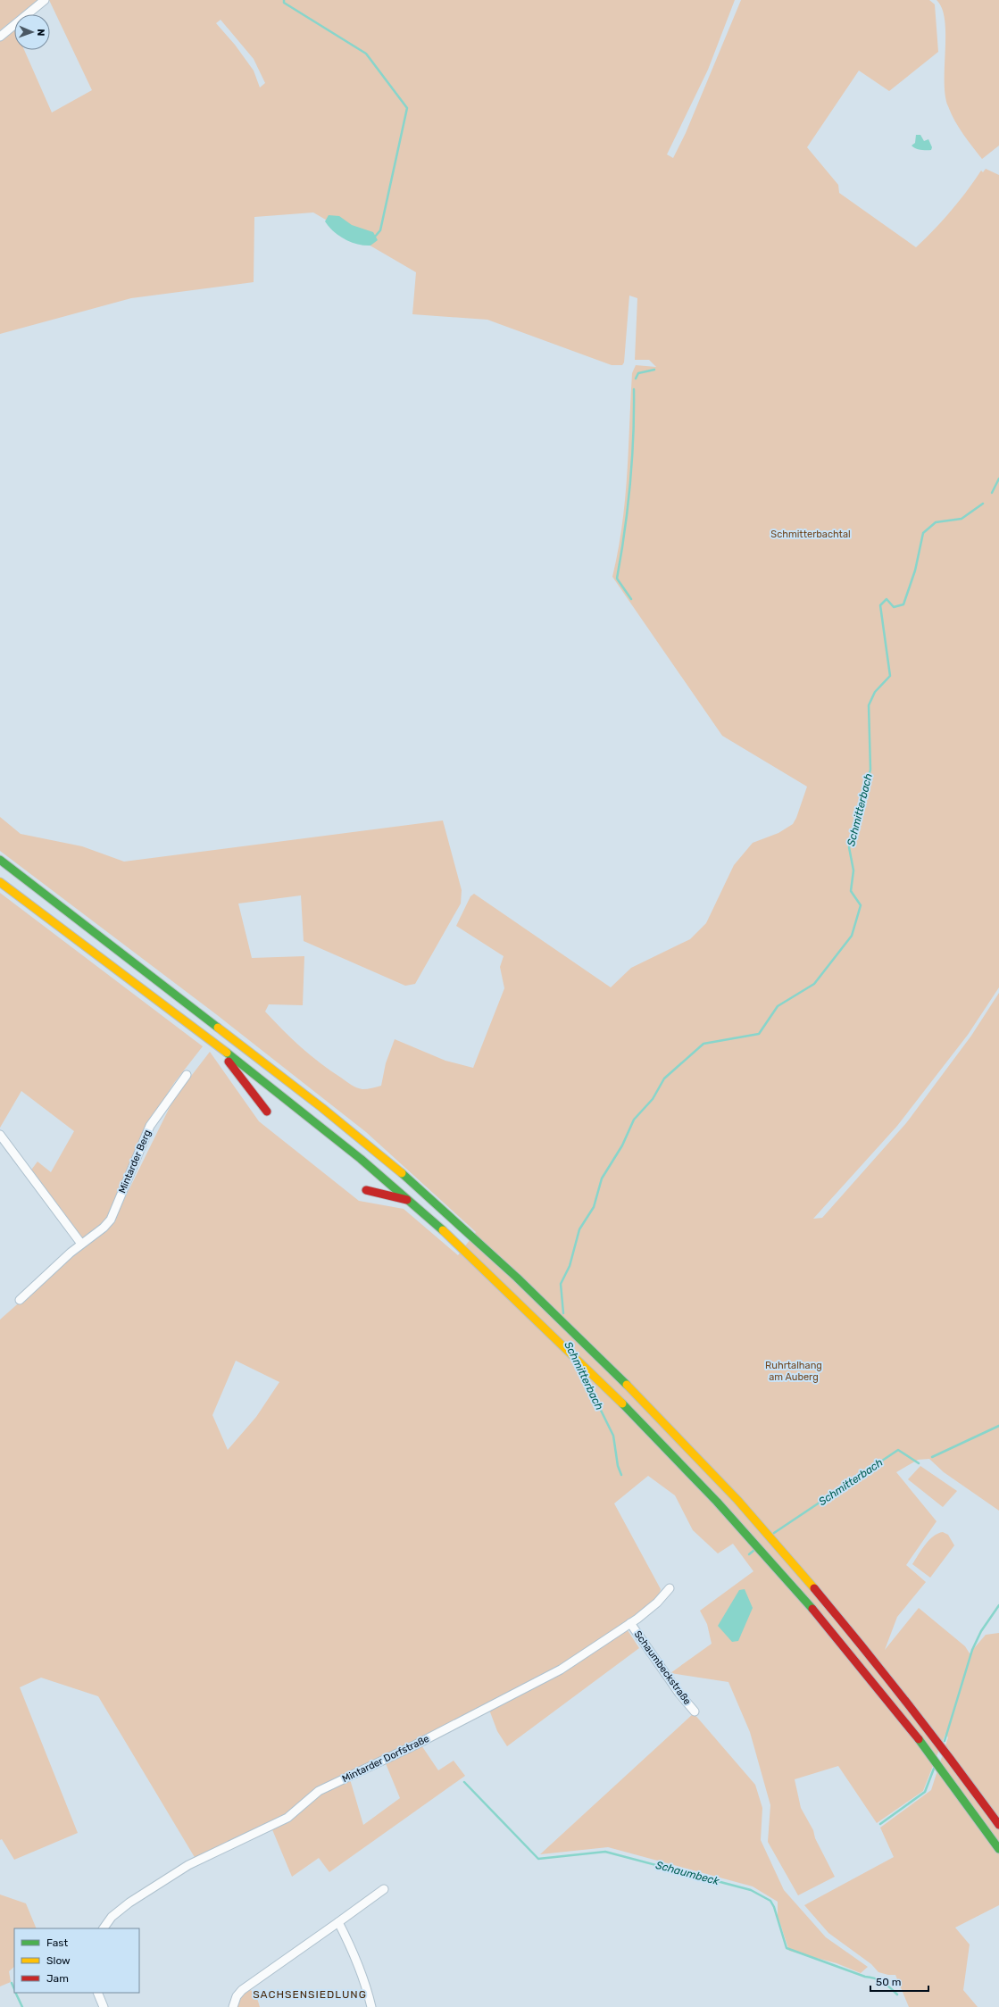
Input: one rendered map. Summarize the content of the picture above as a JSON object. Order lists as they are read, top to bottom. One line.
{"streets":{"street":["Mintarder Berg","Schaumbeckstraße","Mintarder Dorfstraße"]},"crossings":[["Schaumbeckstraße","Mintarder Dorfstraße"]],"districts":["SACHSENSIEDLUNG"],"water":["Schmitterbach","Schaumbeck"],"parks":["Schmitterbachtal","Ruhrtalhang am Auberg"],"legend":["Fast","Slow","Jam"],"scale_bar":"50 m","north":"right"}
